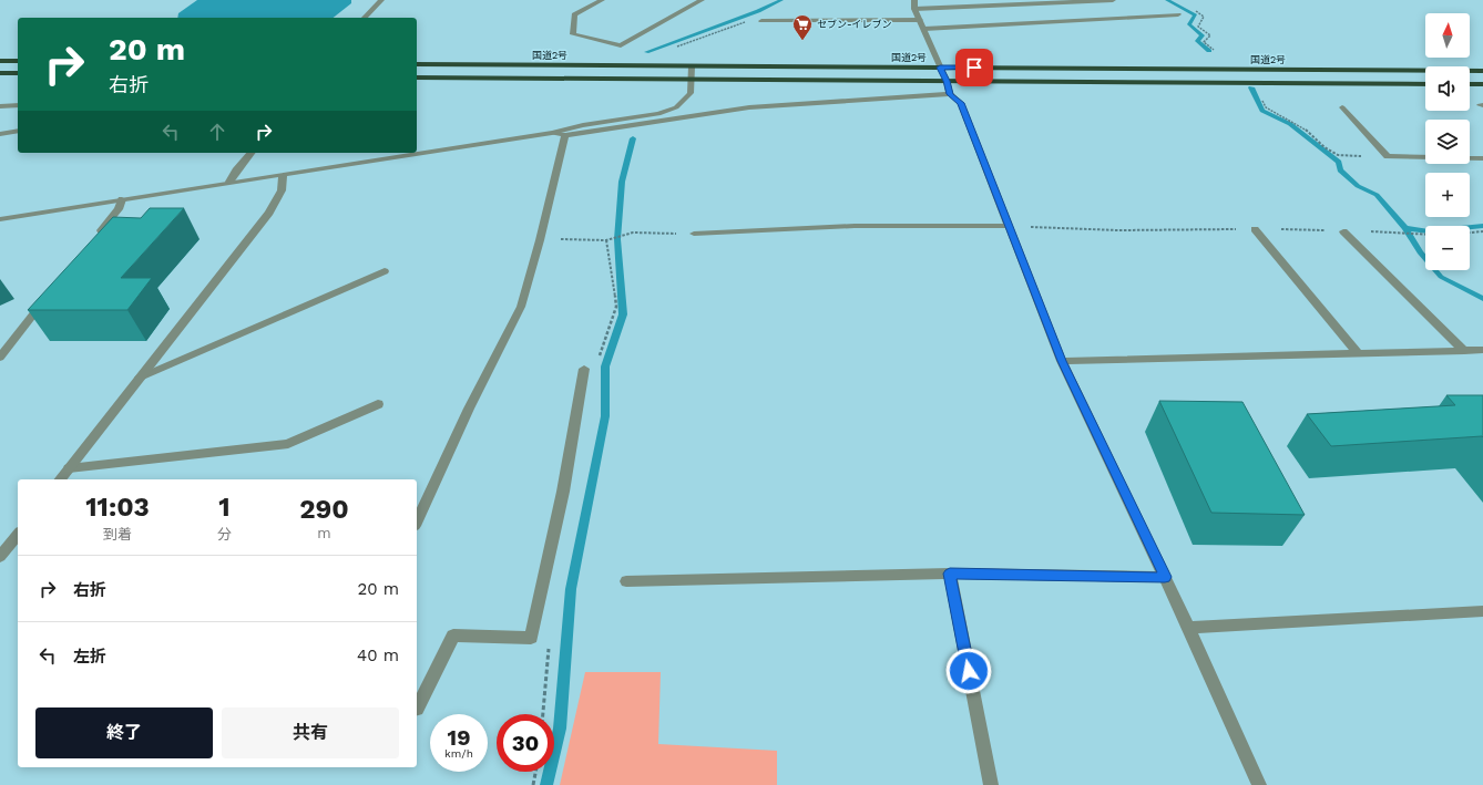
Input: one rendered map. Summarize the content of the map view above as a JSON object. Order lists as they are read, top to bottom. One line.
{"streets":{"highway":["国道2号"]},"places":{"supermarket":["セブン-イレブン"]},"north":"top","page":{"map_buttons":["+","−"],"turn":["20 m","右折"],"eta":["11:03","到着","1","分","290","m"],"list":[{"name":"右折","value":"20 m"},{"name":"左折","value":"40 m"}],"buttons":["終了","共有"],"speed":"19 km/h","limit":"30"}}
